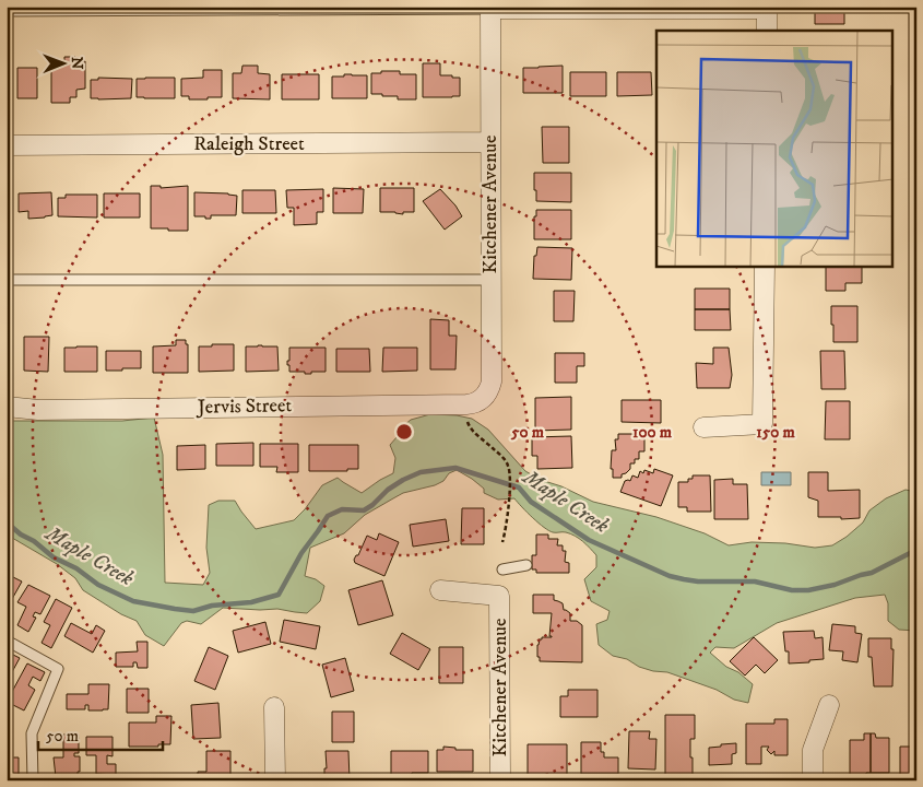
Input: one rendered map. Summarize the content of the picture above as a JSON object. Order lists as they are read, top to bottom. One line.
{"streets":{"street":["Raleigh Street","Kitchener Avenue","Jervis Street"]},"crossings":[["Raleigh Street","Kitchener Avenue"],["Kitchener Avenue","Jervis Street"]],"water":["Maple Creek"],"scale_bar":"50 m","north":"right","rings":["50 m","100 m","150 m"]}
